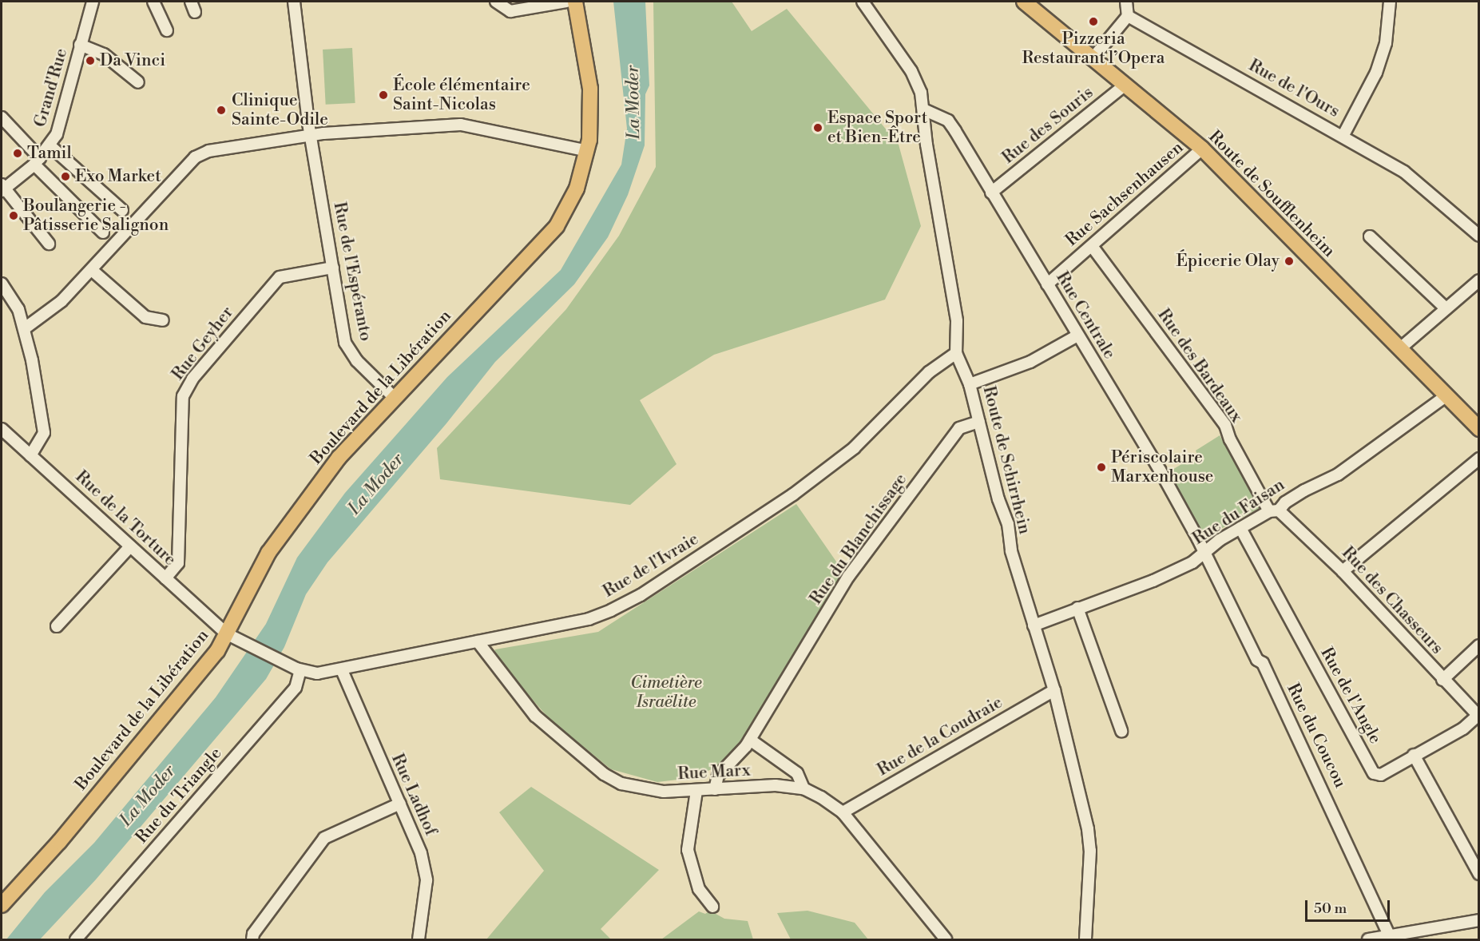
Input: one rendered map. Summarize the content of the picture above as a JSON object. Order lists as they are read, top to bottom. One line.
{"streets":{"main road":["Route de Soufflenheim","Boulevard de la Libération"],"street":["Grand'Rue","Rue de l'Ours","Rue des Souris","Rue Sachsenhausen","Rue de l'Espéranto","Rue Centrale","Rue Geyher","Rue des Bardeaux","Route de Schirrhein","Rue du Faisan","Rue de la Torture","Rue du Blanchissage","Rue de l'Ivraie","Rue des Chasseurs","Rue de l'Angle","Rue du Coucou","Rue de la Coudraie","Rue Marx","Rue Ladhof","Rue du Triangle"]},"crossings":[["Rue des Souris","Route de Soufflenheim"],["Rue des Souris","Rue Centrale"],["Rue Sachsenhausen","Route de Soufflenheim"],["Rue Sachsenhausen","Rue Centrale"],["Rue Sachsenhausen","Rue des Bardeaux"],["Route de Soufflenheim","Rue du Faisan"],["Rue de l'Espéranto","Rue Geyher"],["Rue de l'Espéranto","Boulevard de la Libération"],["Rue Centrale","Route de Schirrhein"],["Rue Centrale","Rue du Faisan"],["Rue Centrale","Rue du Coucou"],["Rue Geyher","Rue de la Torture"],["Rue des Bardeaux","Rue du Faisan"],["Rue des Bardeaux","Rue des Chasseurs"],["Boulevard de la Libération","Rue de la Torture"],["Route de Schirrhein","Rue du Faisan"],["Route de Schirrhein","Rue du Blanchissage"],["Route de Schirrhein","Rue de l'Ivraie"],["Route de Schirrhein","Rue de la Coudraie"],["Rue du Faisan","Rue des Chasseurs"],["Rue du Faisan","Rue de l'Angle"],["Rue du Faisan","Rue du Coucou"],["Rue de la Torture","Rue de l'Ivraie"],["Rue de la Torture","Rue du Triangle"],["Rue du Blanchissage","Rue Marx"],["Rue de l'Ivraie","Rue Marx"],["Rue de l'Ivraie","Rue Ladhof"],["Rue de l'Ivraie","Rue du Triangle"],["Rue des Chasseurs","Rue de l'Angle"],["Rue de la Coudraie","Rue Marx"]],"water":["La Moder"],"parks":["Cimetière Israëlite"],"places":["Pizzeria Restaurant l’Opera","Da Vinci","École élémentaire Saint-Nicolas","Clinique Sainte-Odile","Espace Sport et Bien-Être","Tamil","Exo Market","Boulangerie - Pâtisserie Salignon","Épicerie Olay","Périscolaire Marxenhouse"],"scale_bar":"50 m"}
